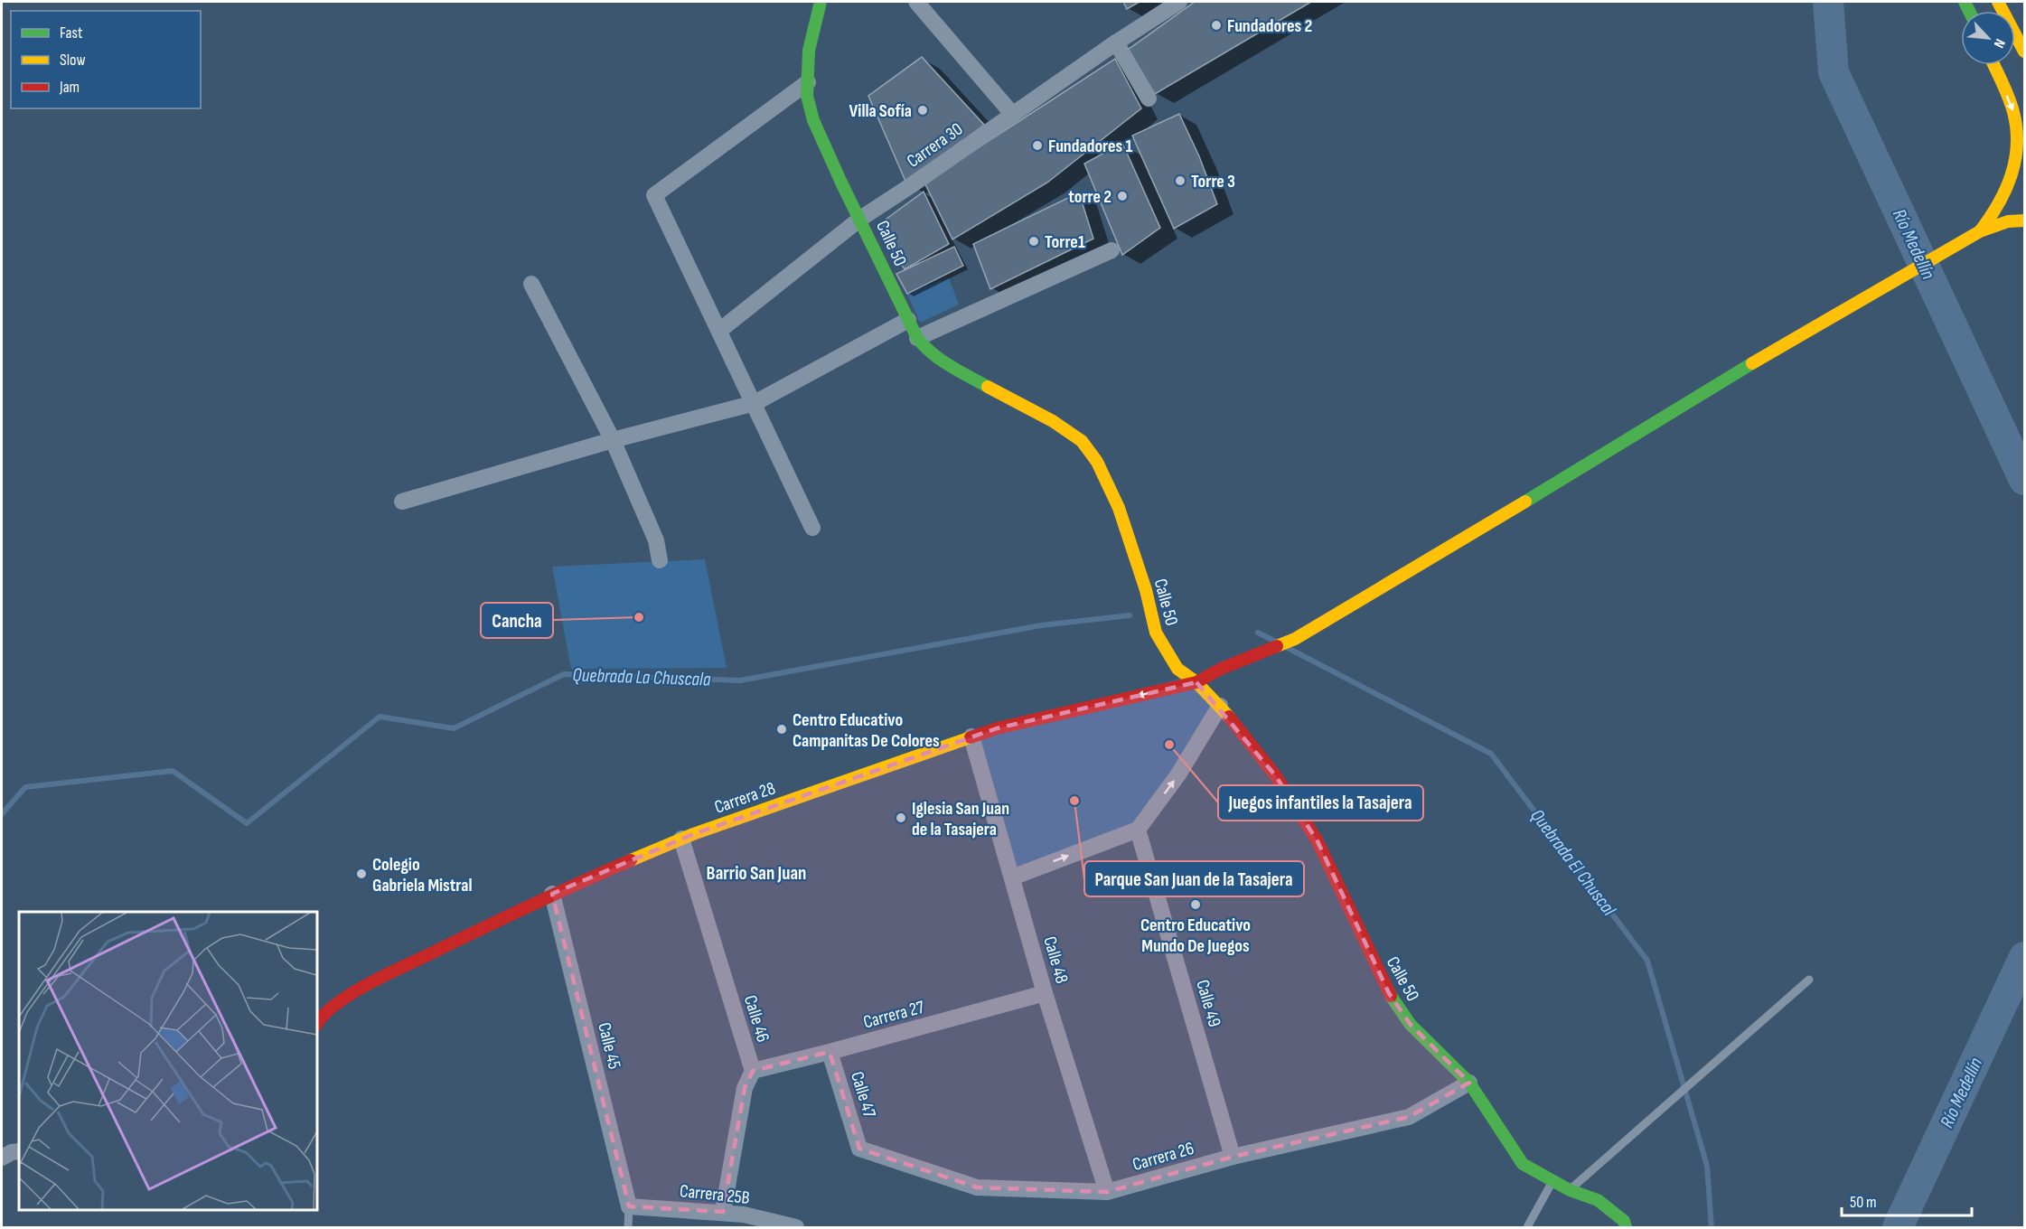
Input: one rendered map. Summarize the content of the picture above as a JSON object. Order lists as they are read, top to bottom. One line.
{"streets":{"main road":["Calle 50","Carrera 28"],"street":["Carrera 30","Calle 48","Calle 49","Carrera 27","Calle 46","Calle 45","Calle 47","Carrera 26","Carrera 25B"]},"crossings":[["Carrera 30","Calle 50"],["Calle 50","Carrera 28"],["Calle 50","Carrera 26"],["Carrera 28","Calle 48"],["Carrera 28","Calle 46"],["Carrera 28","Calle 45"],["Calle 48","Carrera 27"],["Calle 48","Carrera 26"],["Calle 49","Carrera 26"],["Carrera 27","Calle 46"],["Carrera 27","Calle 47"],["Calle 45","Carrera 25B"],["Calle 47","Carrera 26"]],"districts":["Barrio San Juan"],"water":["Río Medellín","Quebrada La Chuscala","Quebrada El Chuscal"],"places":["Fundadores 2","Villa Sofía","Fundadores 1","Torre 3","torre 2","Torre1","Cancha","Centro Educativo Campanitas De Colores","Juegos infantiles la Tasajera","Parque San Juan de la Tasajera","Iglesia San Juan de la Tasajera","Colegio Gabriela Mistral","Centro Educativo Mundo De Juegos"],"legend":["Fast","Slow","Jam"],"scale_bar":"50 m","north":"bottom right"}
